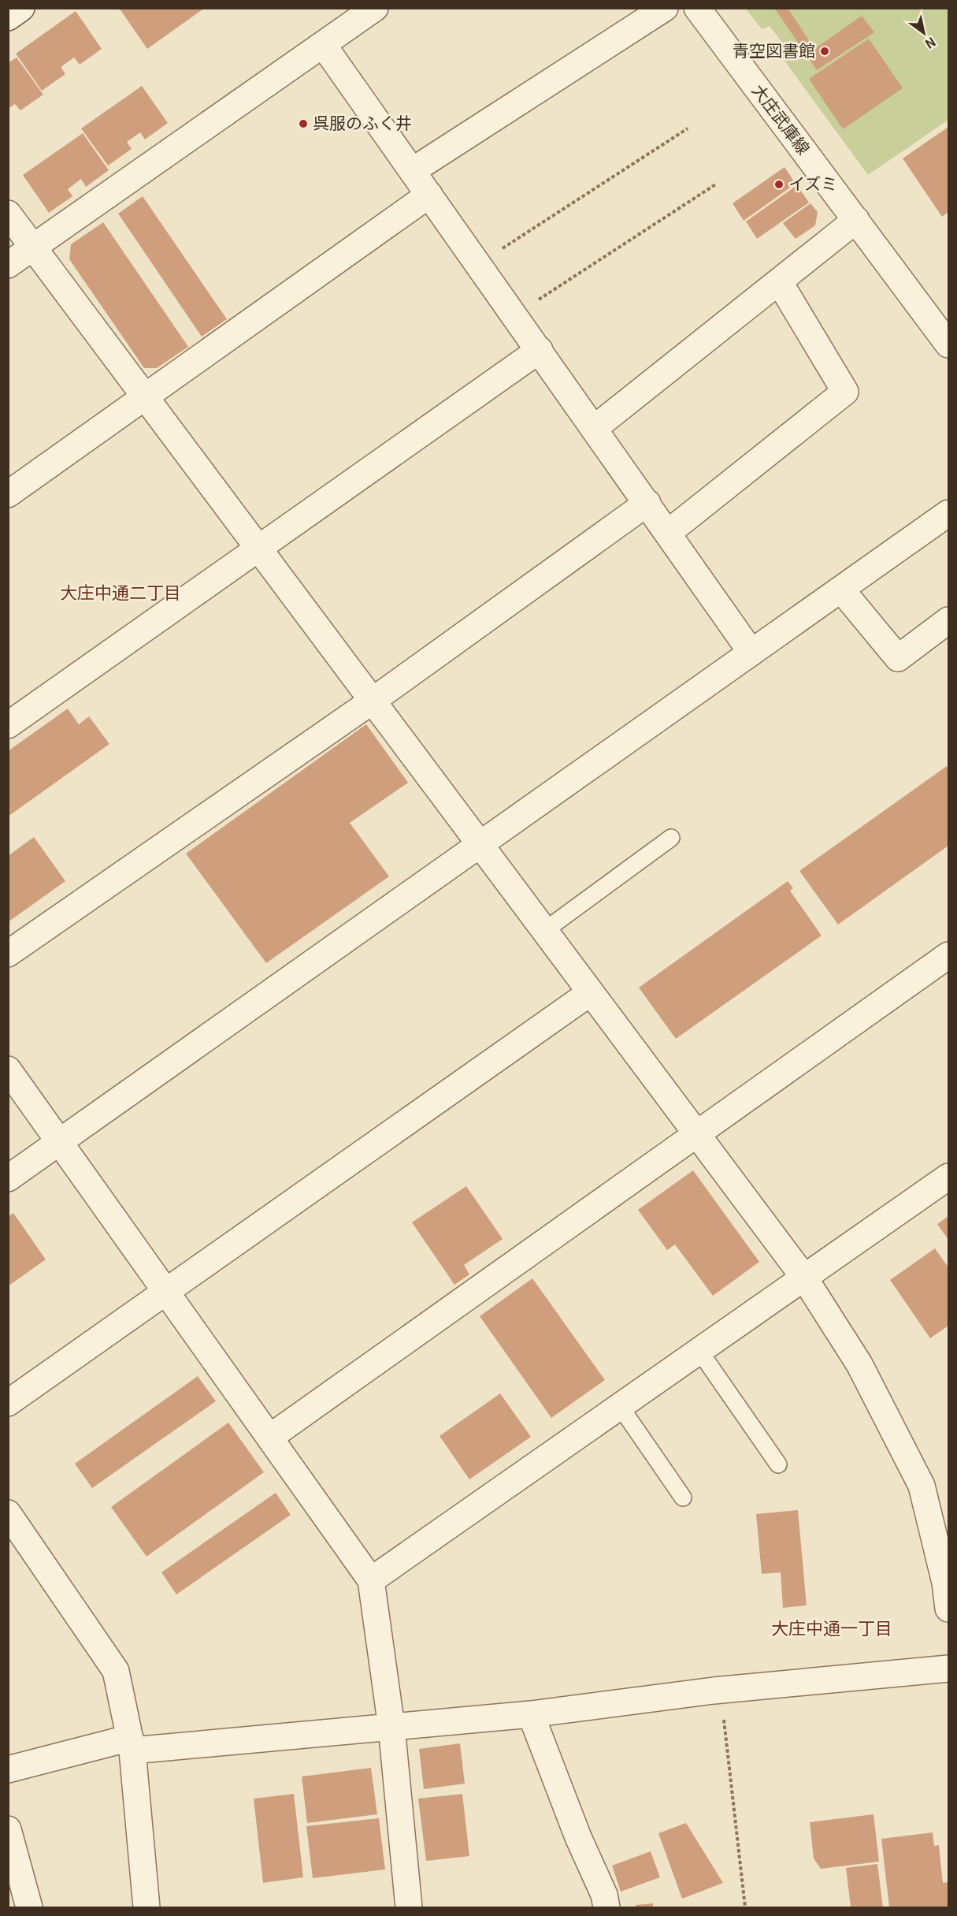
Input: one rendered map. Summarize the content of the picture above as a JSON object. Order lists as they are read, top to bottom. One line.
{"streets":{"street":["大庄武庫線"]},"districts":["大庄中通二丁目","大庄中通一丁目"],"places":["青空図書館","呉服のふく井","イズミ"],"north":"bottom right"}
